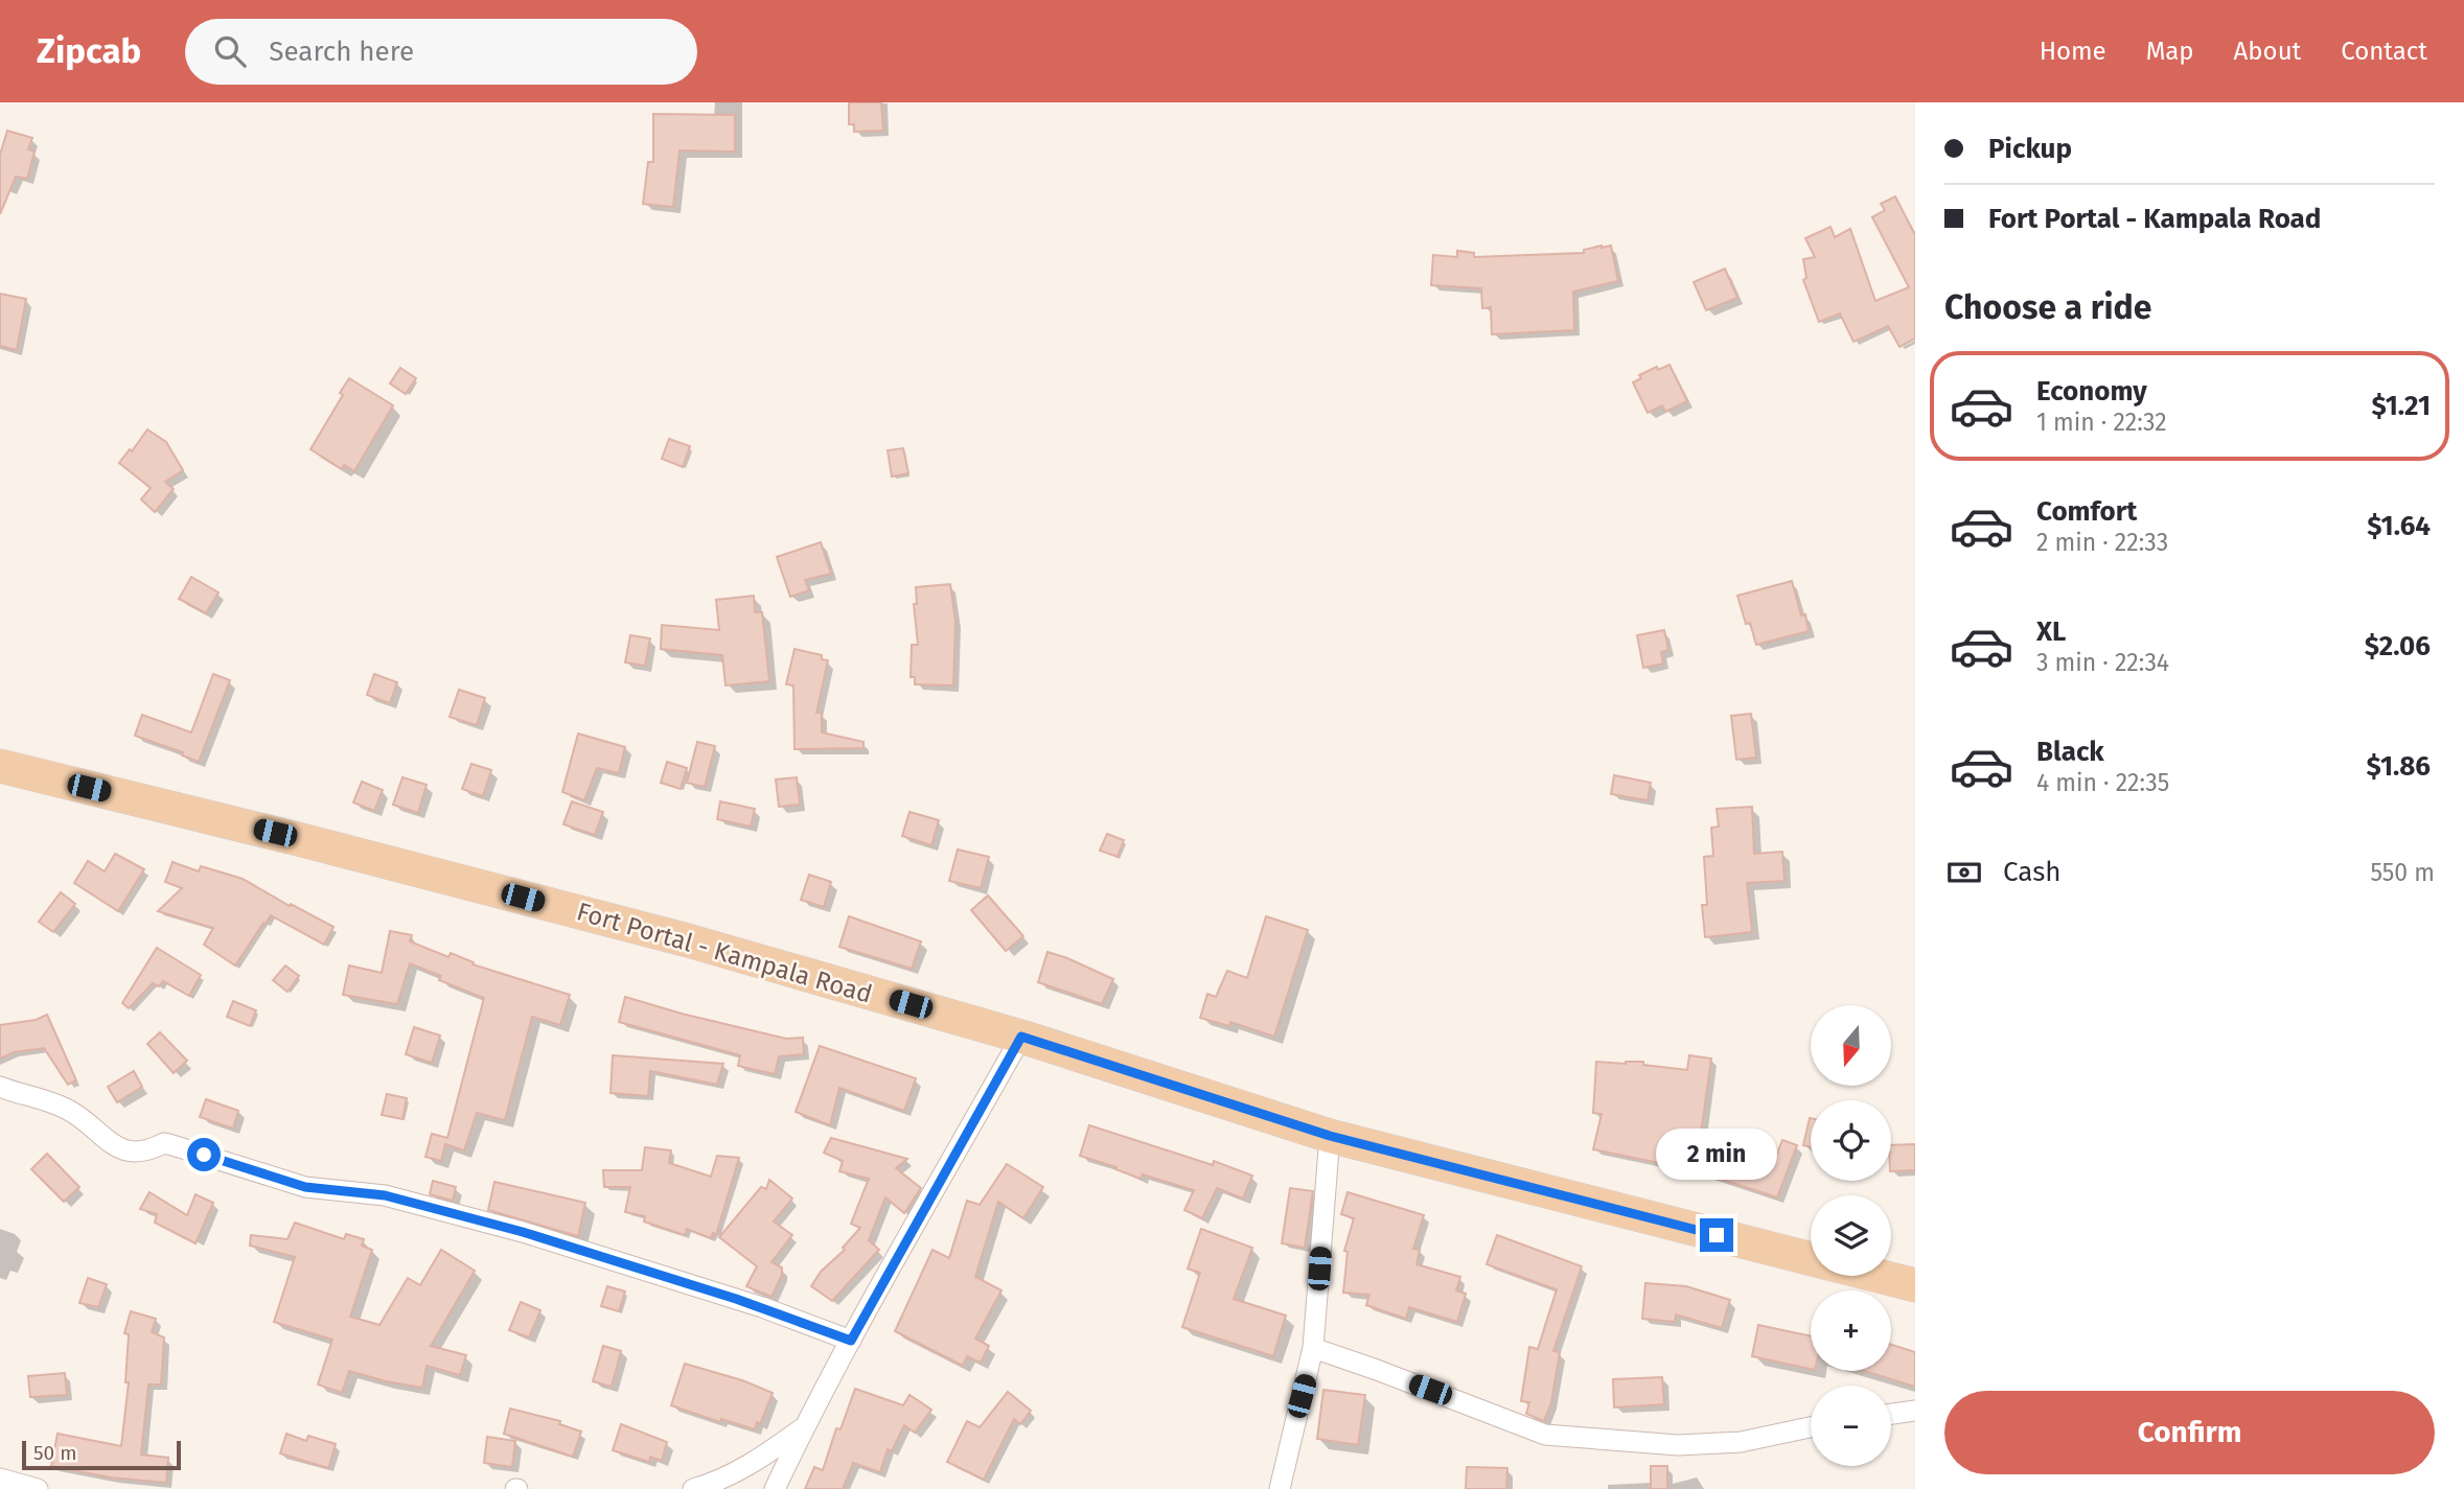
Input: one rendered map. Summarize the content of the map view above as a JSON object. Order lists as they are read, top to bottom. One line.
{"streets":{"main road":["Fort Portal - Kampala Road"]},"scale_bar":"50 m","north":"bottom","page":{"header":"Zipcab","search":"Search here","nav":["Home","Map","About","Contact"],"banner":["Pickup","Fort Portal - Kampala Road"],"heading":"Choose a ride","list":[{"name":"Economy","note":"1 min · 22:32","value":"$1.21"},{"name":"Comfort","note":"2 min · 22:33","value":"$1.64"},{"name":"XL","note":"3 min · 22:34","value":"$2.06"},{"name":"Black","note":"4 min · 22:35","value":"$1.86"}],"pay":["Cash","550 m"],"map_buttons":["+","−"],"bubble":"2 min","buttons":"Confirm","scale":"50 m"}}
